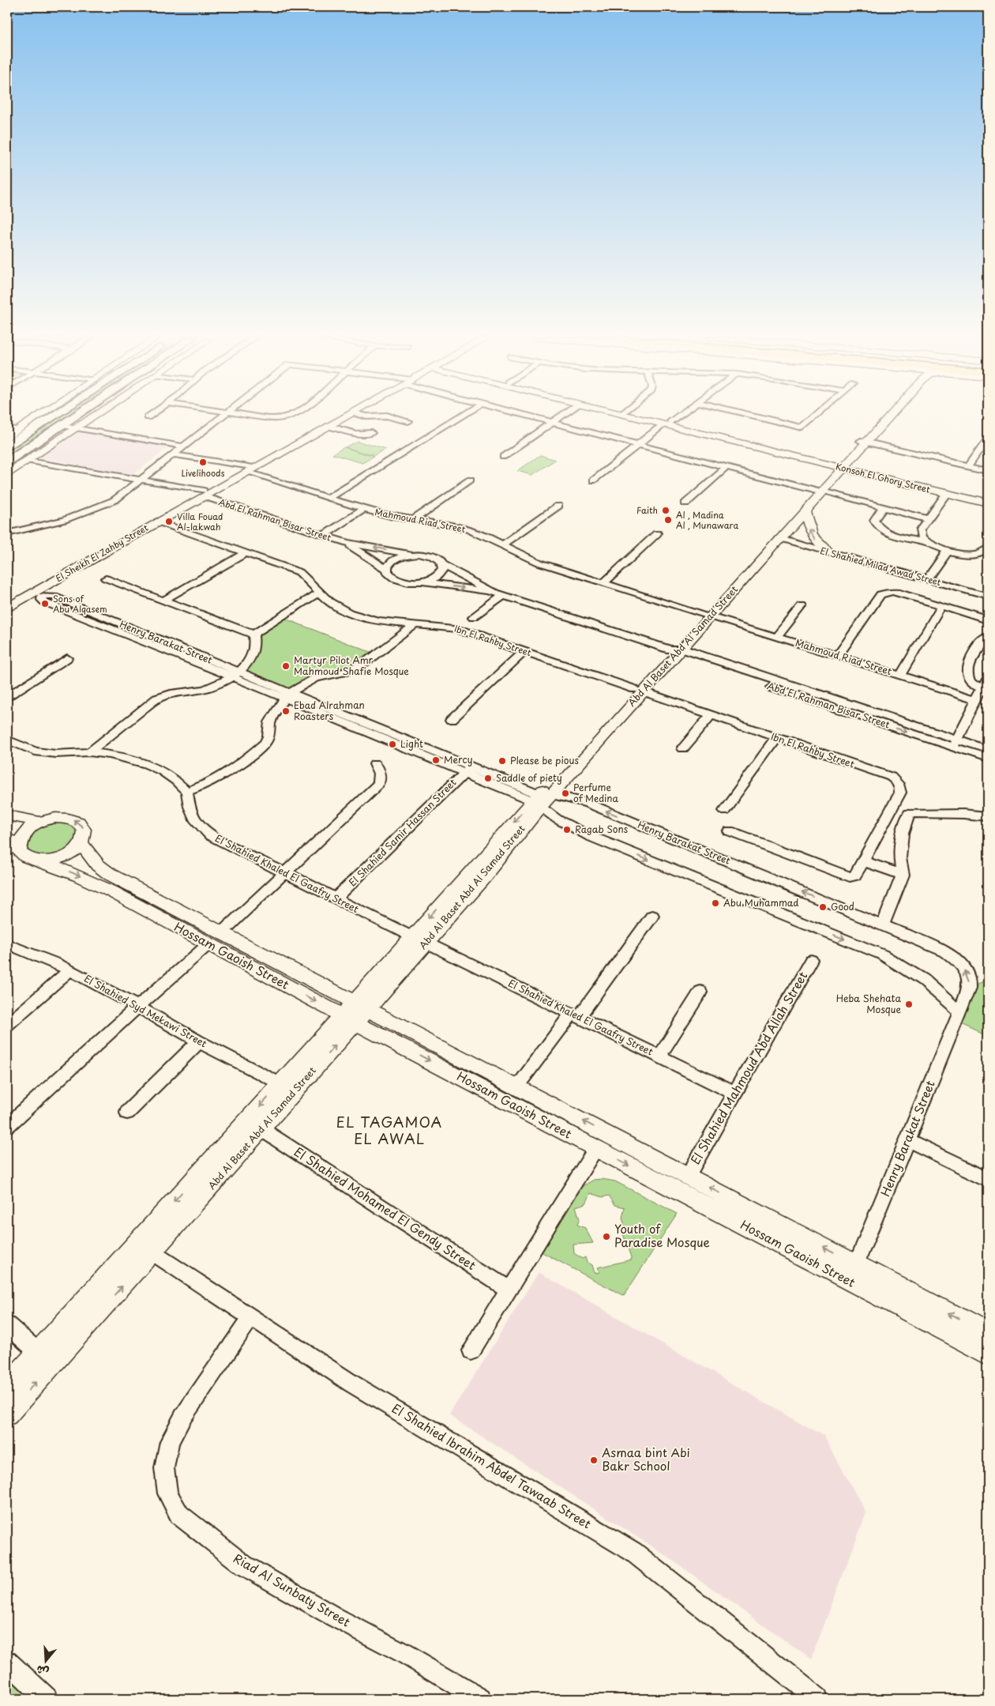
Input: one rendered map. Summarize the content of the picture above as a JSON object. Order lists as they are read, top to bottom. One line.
{"streets":{"street":["Konsoh El Ghory Street","Abd El Rahman Bisar Street","Mahmoud Riad Street","El Sheikh El Zahby Street","El Shahied Milad Awad Street","Ibn El Rahby Street","Henry Barakat Street","Abd Al Baset Abd Al Samad Street","El Shahied Samir Hassan Street","El Shahied Khaled El Gaafry Street","Hossam Gaoish Street","El Shahied Syd Mekawi Street","El Shahied Mahmoud Abd Allah Street","El Shahied Mohamed El Gendy Street","El Shahied Ibrahim Abdel Tawaab Street","Riad Al Sunbaty Street"]},"crossings":[["Konsoh El Ghory Street","Abd Al Baset Abd Al Samad Street"],["Abd El Rahman Bisar Street","El Sheikh El Zahby Street"],["Abd El Rahman Bisar Street","Abd Al Baset Abd Al Samad Street"],["Mahmoud Riad Street","El Sheikh El Zahby Street"],["Mahmoud Riad Street","Abd Al Baset Abd Al Samad Street"],["El Sheikh El Zahby Street","Ibn El Rahby Street"],["El Shahied Milad Awad Street","Abd Al Baset Abd Al Samad Street"],["Ibn El Rahby Street","Abd Al Baset Abd Al Samad Street"],["Henry Barakat Street","Abd Al Baset Abd Al Samad Street"],["Henry Barakat Street","El Shahied Samir Hassan Street"],["Henry Barakat Street","Hossam Gaoish Street"],["Abd Al Baset Abd Al Samad Street","El Shahied Khaled El Gaafry Street"],["Abd Al Baset Abd Al Samad Street","Hossam Gaoish Street"],["Abd Al Baset Abd Al Samad Street","El Shahied Syd Mekawi Street"],["Abd Al Baset Abd Al Samad Street","El Shahied Mohamed El Gendy Street"],["Abd Al Baset Abd Al Samad Street","El Shahied Ibrahim Abdel Tawaab Street"],["El Shahied Samir Hassan Street","El Shahied Khaled El Gaafry Street"],["El Shahied Khaled El Gaafry Street","El Shahied Mahmoud Abd Allah Street"],["Hossam Gaoish Street","El Shahied Mahmoud Abd Allah Street"],["El Shahied Ibrahim Abdel Tawaab Street","Riad Al Sunbaty Street"]],"districts":["EL TAGAMOA EL AWAL"],"places":["Livelihoods","Faith","Al , Madina Al , Munawara","Villa Fouad Al-lakwah","Sons of Abu Alqasem","Martyr Pilot Amr Mahmoud Shafie Mosque","Ebad Alrahman Roasters","Light","Mercy","Please be pious","Saddle of piety","Perfume of Medina","Ragab Sons","Abu Muhammad","Good","Heba Shehata Mosque","Youth of Paradise Mosque","Asmaa bint Abi Bakr School"],"north":"bottom"}
